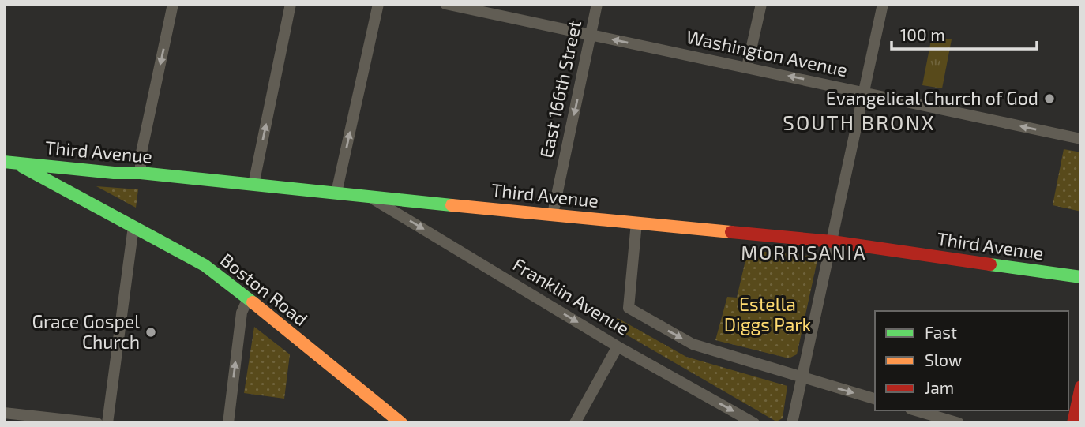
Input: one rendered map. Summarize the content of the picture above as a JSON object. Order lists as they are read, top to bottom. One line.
{"streets":{"main road":["Third Avenue","Boston Road"],"street":["Washington Avenue","East 166th Street","Franklin Avenue"]},"crossings":[["Washington Avenue","East 166th Street"],["East 166th Street","Third Avenue"],["Third Avenue","Boston Road"],["Third Avenue","Franklin Avenue"]],"one_way":["Washington Avenue","East 166th Street","Franklin Avenue"],"districts":["SOUTH BRONX","MORRISANIA"],"parks":["Estella Diggs Park"],"places":["Evangelical Church of God","Grace Gospel Church"],"legend":["Fast","Slow","Jam"],"scale_bar":"100 m"}
